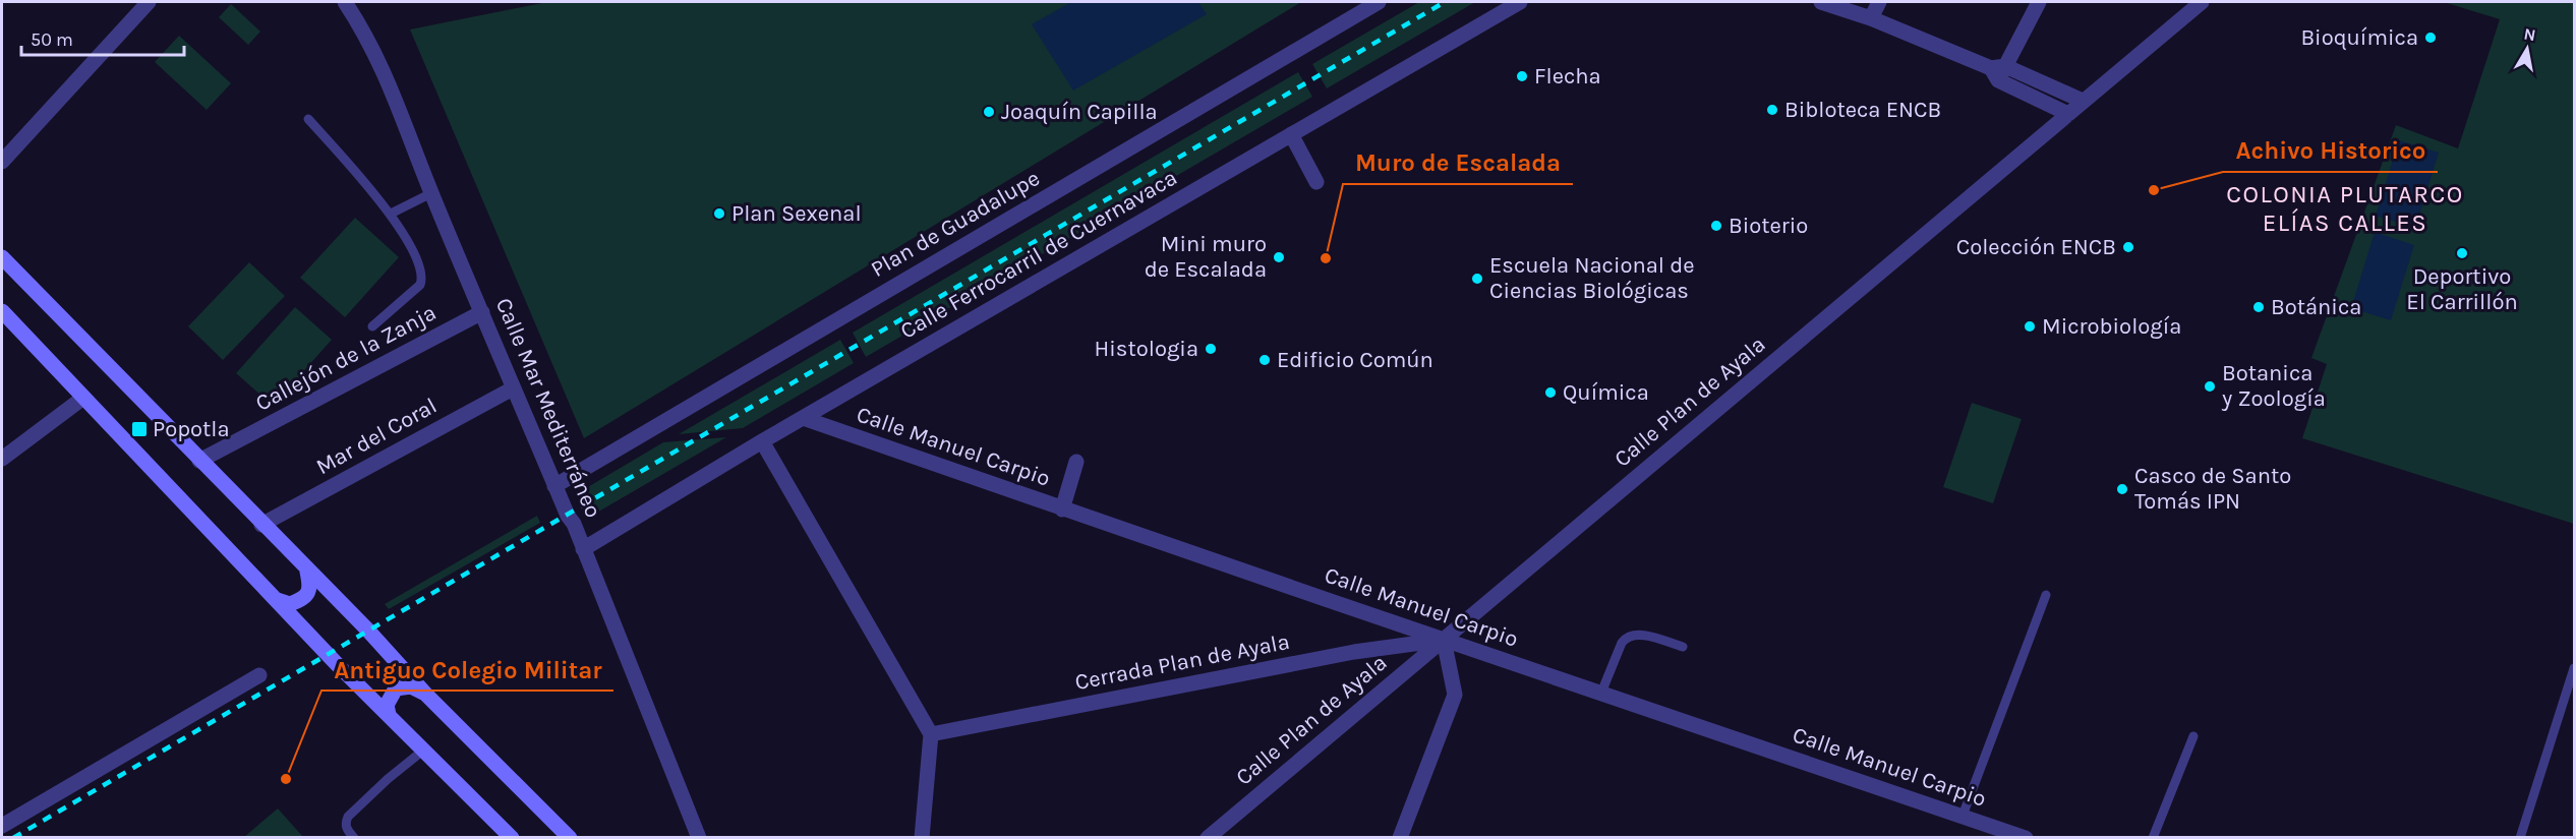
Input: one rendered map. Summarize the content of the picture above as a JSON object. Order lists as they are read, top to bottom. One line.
{"streets":{"street":["Plan de Guadalupe","Calle Ferrocarril de Cuernavaca","Callejón de la Zanja","Calle Plan de Ayala","Calle Mar Mediterráneo","Mar del Coral","Calle Manuel Carpio","Cerrada Plan de Ayala"]},"crossings":[["Plan de Guadalupe","Calle Mar Mediterráneo"],["Calle Ferrocarril de Cuernavaca","Calle Mar Mediterráneo"],["Calle Ferrocarril de Cuernavaca","Calle Manuel Carpio"],["Callejón de la Zanja","Calle Mar Mediterráneo"],["Calle Plan de Ayala","Calle Manuel Carpio"],["Calle Plan de Ayala","Cerrada Plan de Ayala"],["Calle Mar Mediterráneo","Mar del Coral"],["Calle Manuel Carpio","Cerrada Plan de Ayala"]],"districts":["COLONIA PLUTARCO ELÍAS CALLES"],"places":{"other":["Bioquímica","Flecha","Bibloteca ENCB","Joaquín Capilla","Achivo Historico","Plan Sexenal","Bioterio","Colección ENCB","Deportivo El Carrillón","Mini muro de Escalada","Muro de Escalada","Escuela Nacional de Ciencias Biológicas","Botánica","Microbiología","Histologia","Edificio Común","Botanica y Zoología","Química","Casco de Santo Tomás IPN","Antiguo Colegio Militar"],"transit":["Popotla"]},"scale_bar":"50 m","north":"top"}
